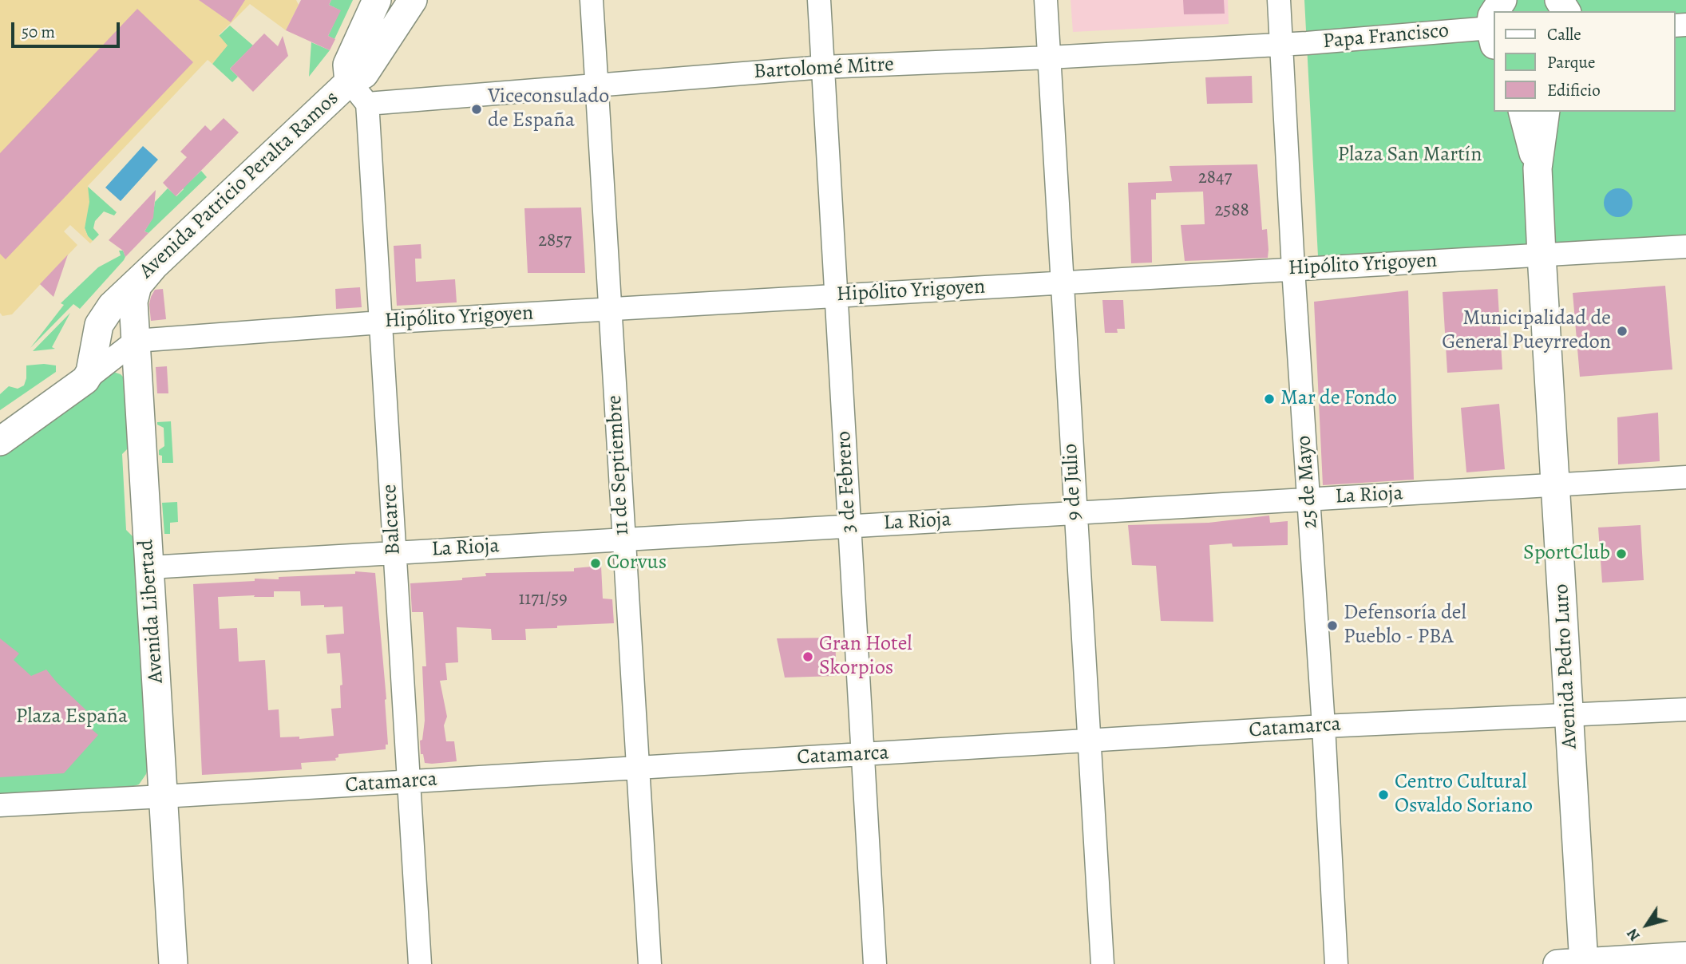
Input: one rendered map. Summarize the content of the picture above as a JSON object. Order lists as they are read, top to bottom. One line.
{"streets":{"main road":["Avenida Patricio Peralta Ramos","Avenida Libertad","Avenida Pedro Luro"],"street":["Papa Francisco","Bartolomé Mitre","Hipólito Yrigoyen","11 de Septiembre","3 de Febrero","9 de Julio","25 de Mayo","La Rioja","Balcarce","Catamarca"]},"crossings":[["Papa Francisco","Bartolomé Mitre"],["Papa Francisco","25 de Mayo"],["Bartolomé Mitre","11 de Septiembre"],["Bartolomé Mitre","3 de Febrero"],["Bartolomé Mitre","9 de Julio"],["Bartolomé Mitre","25 de Mayo"],["Bartolomé Mitre","Balcarce"],["Avenida Patricio Peralta Ramos","Avenida Libertad"],["Hipólito Yrigoyen","11 de Septiembre"],["Hipólito Yrigoyen","3 de Febrero"],["Hipólito Yrigoyen","9 de Julio"],["Hipólito Yrigoyen","25 de Mayo"],["Hipólito Yrigoyen","Balcarce"],["Hipólito Yrigoyen","Avenida Libertad"],["Hipólito Yrigoyen","Avenida Pedro Luro"],["11 de Septiembre","La Rioja"],["11 de Septiembre","Catamarca"],["3 de Febrero","La Rioja"],["3 de Febrero","Catamarca"],["9 de Julio","La Rioja"],["9 de Julio","Catamarca"],["25 de Mayo","La Rioja"],["25 de Mayo","Catamarca"],["La Rioja","Balcarce"],["La Rioja","Avenida Libertad"],["La Rioja","Avenida Pedro Luro"],["Balcarce","Catamarca"],["Avenida Libertad","Catamarca"],["Avenida Pedro Luro","Catamarca"]],"parks":["Plaza San Martín","Plaza España"],"places":["Viceconsulado de España","Municipalidad de General Pueyrredon","Mar de Fondo","SportClub","Corvus","Defensoría del Pueblo - PBA","Gran Hotel Skorpios","Centro Cultural Osvaldo Soriano"],"house_numbers":["2847","2588","2857","1171/59"],"legend":["Calle","Parque","Edificio"],"scale_bar":"50 m","north":"bottom left"}
